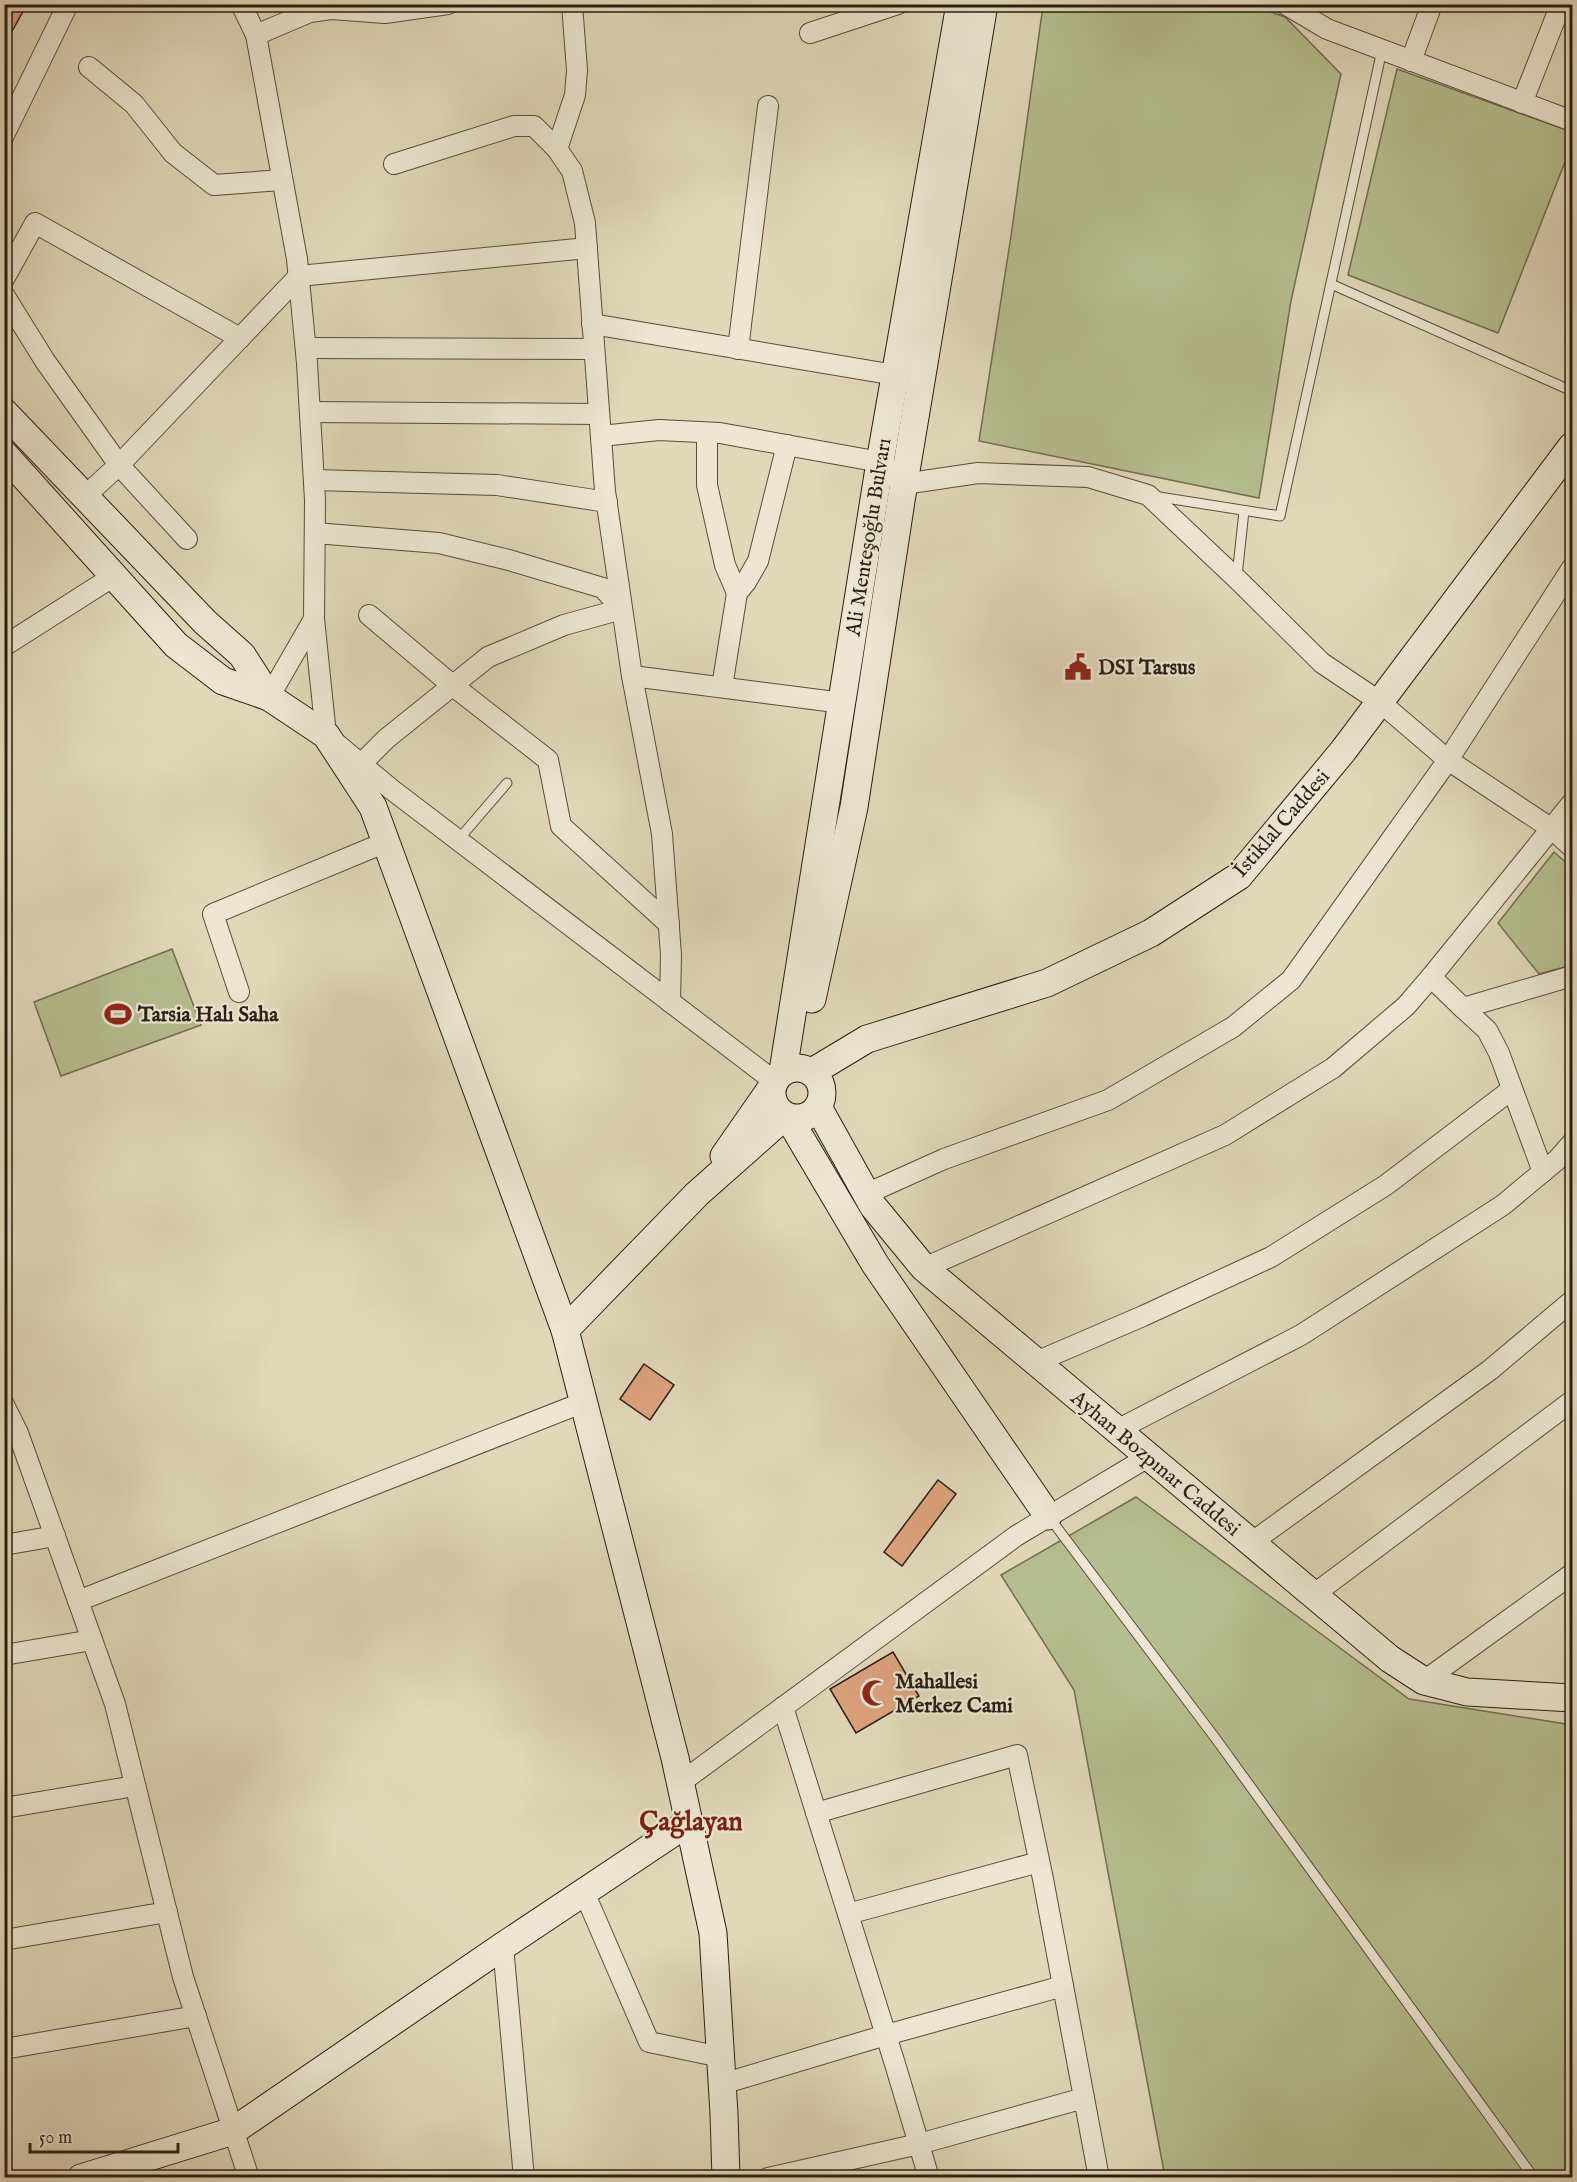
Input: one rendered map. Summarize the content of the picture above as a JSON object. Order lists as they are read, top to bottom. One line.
{"streets":{"street":["Ali Menteşoğlu Bulvarı","İstiklal Caddesi","Ayhan Bozpınar Caddesi"]},"crossings":[["Ali Menteşoğlu Bulvarı","İstiklal Caddesi"]],"districts":["Çağlayan"],"places":{"public building":["DSI Tarsus"],"sports":["Tarsia Halı Saha"],"mosque":["Mahallesi Merkez Cami"]},"scale_bar":"50 m"}
